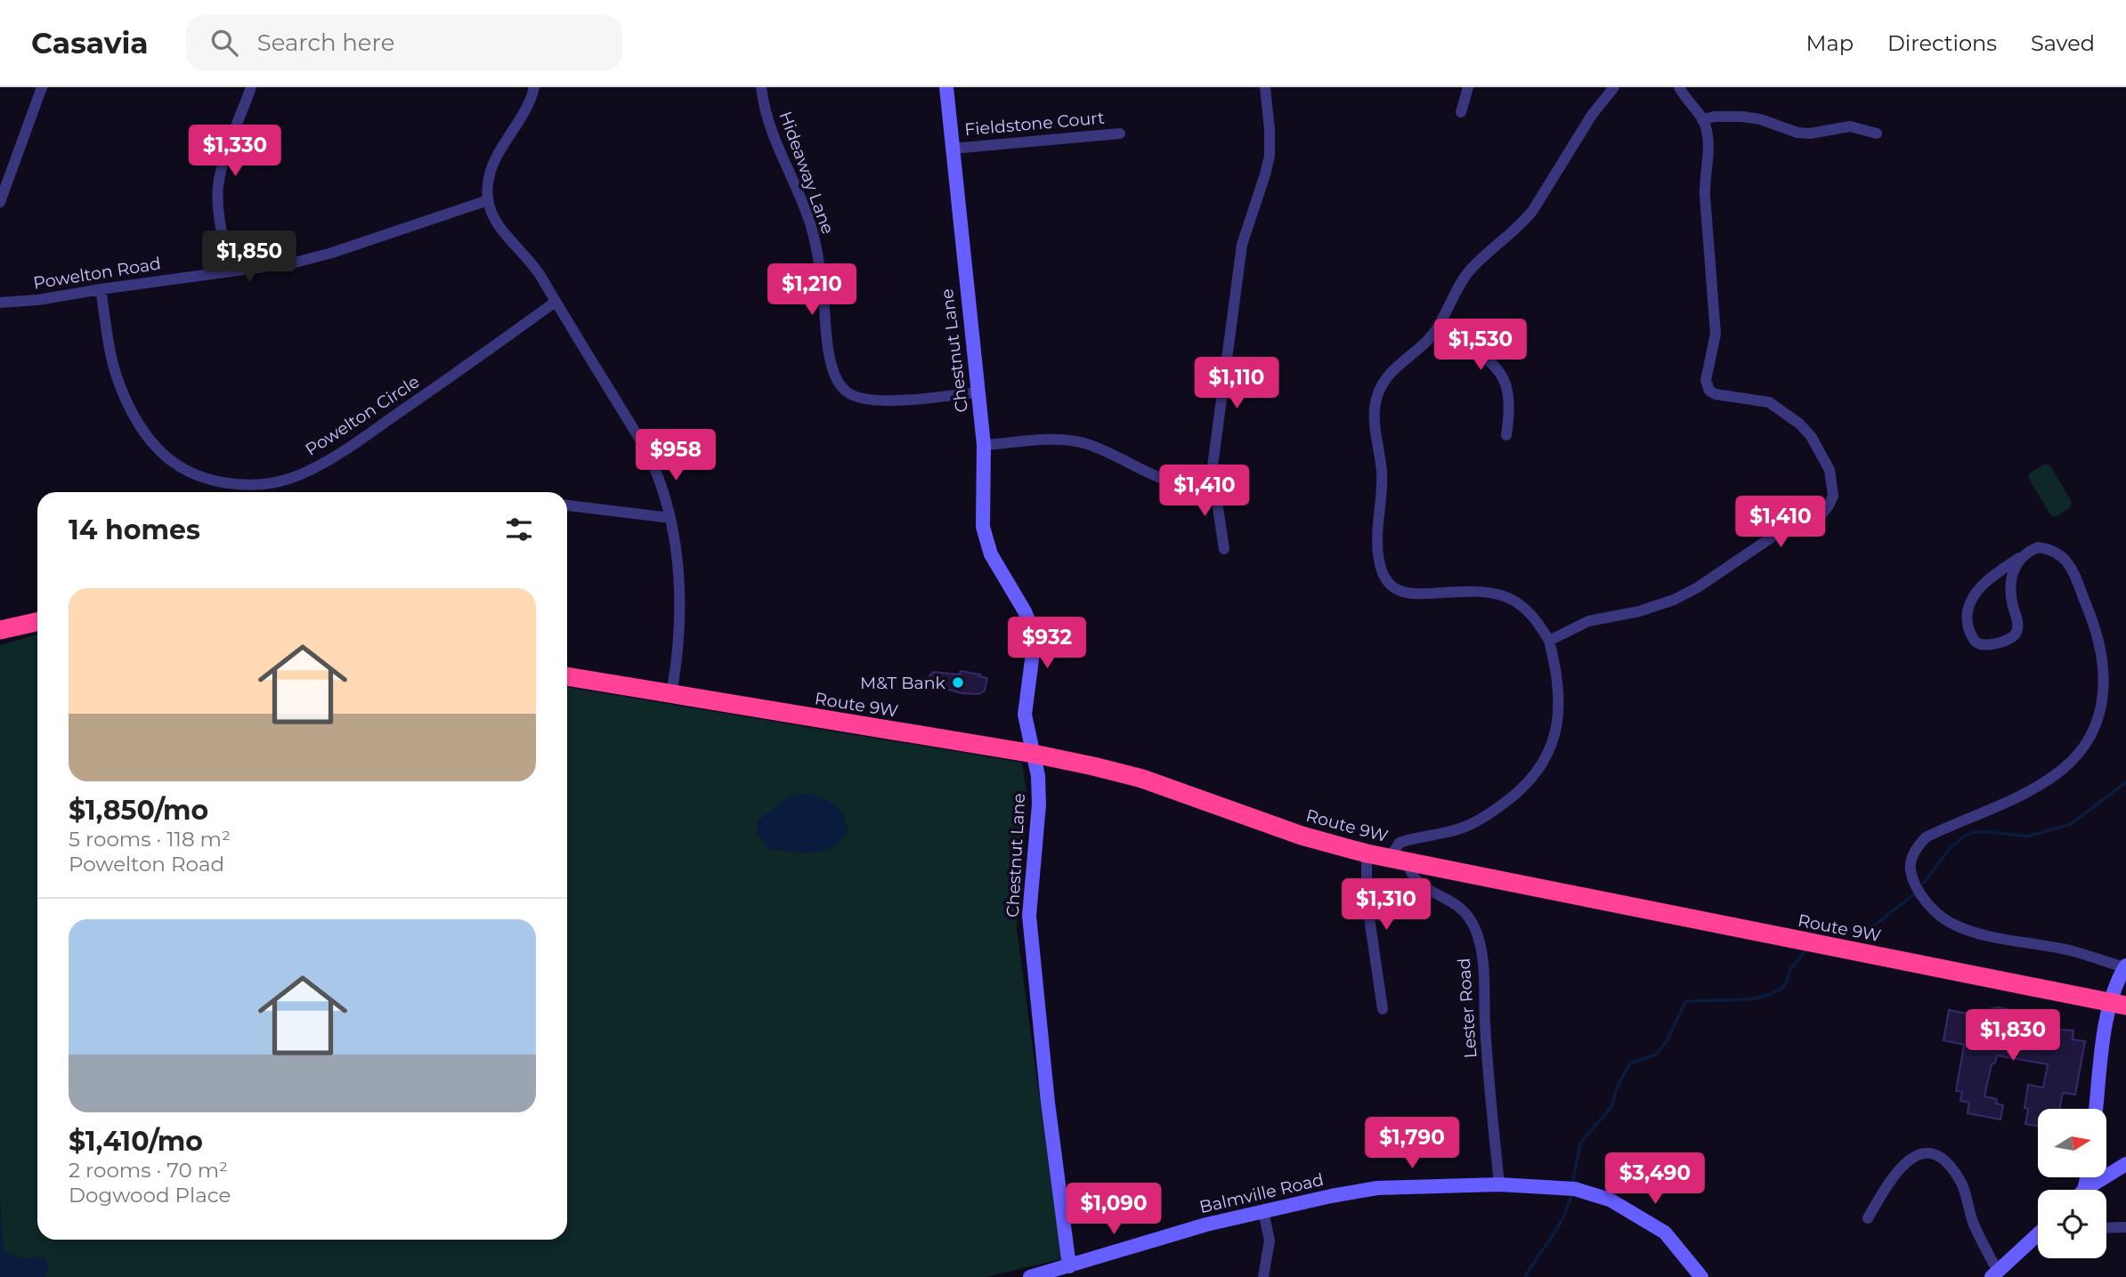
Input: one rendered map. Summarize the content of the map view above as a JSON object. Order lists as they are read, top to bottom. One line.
{"streets":{"highway":["Route 9W"],"street":["Fieldstone Court","Hideaway Lane","Powelton Road","Chestnut Lane","Powelton Circle","Lester Road","Balmville Road"]},"crossings":[["Fieldstone Court","Chestnut Lane"],["Hideaway Lane","Chestnut Lane"],["Powelton Road","Powelton Circle"],["Chestnut Lane","Route 9W"],["Chestnut Lane","Balmville Road"],["Route 9W","Lester Road"],["Lester Road","Balmville Road"]],"places":["M&T Bank"],"north":"right","page":{"header":"Casavia","search":"Search here","nav":["Map","Directions","Saved"],"price":["$1,330","$1,850","$1,210","$1,530","$1,110","$958","$1,410","$1,410","$932","$1,310","$1,830","$1,790","$3,490","$1,090"],"heading":"14 homes","list":[{"name":"$1,850/mo","note":"5 rooms · 118 m² · Powelton Road"},{"name":"$1,410/mo","note":"2 rooms · 70 m² · Dogwood Place"}]}}
